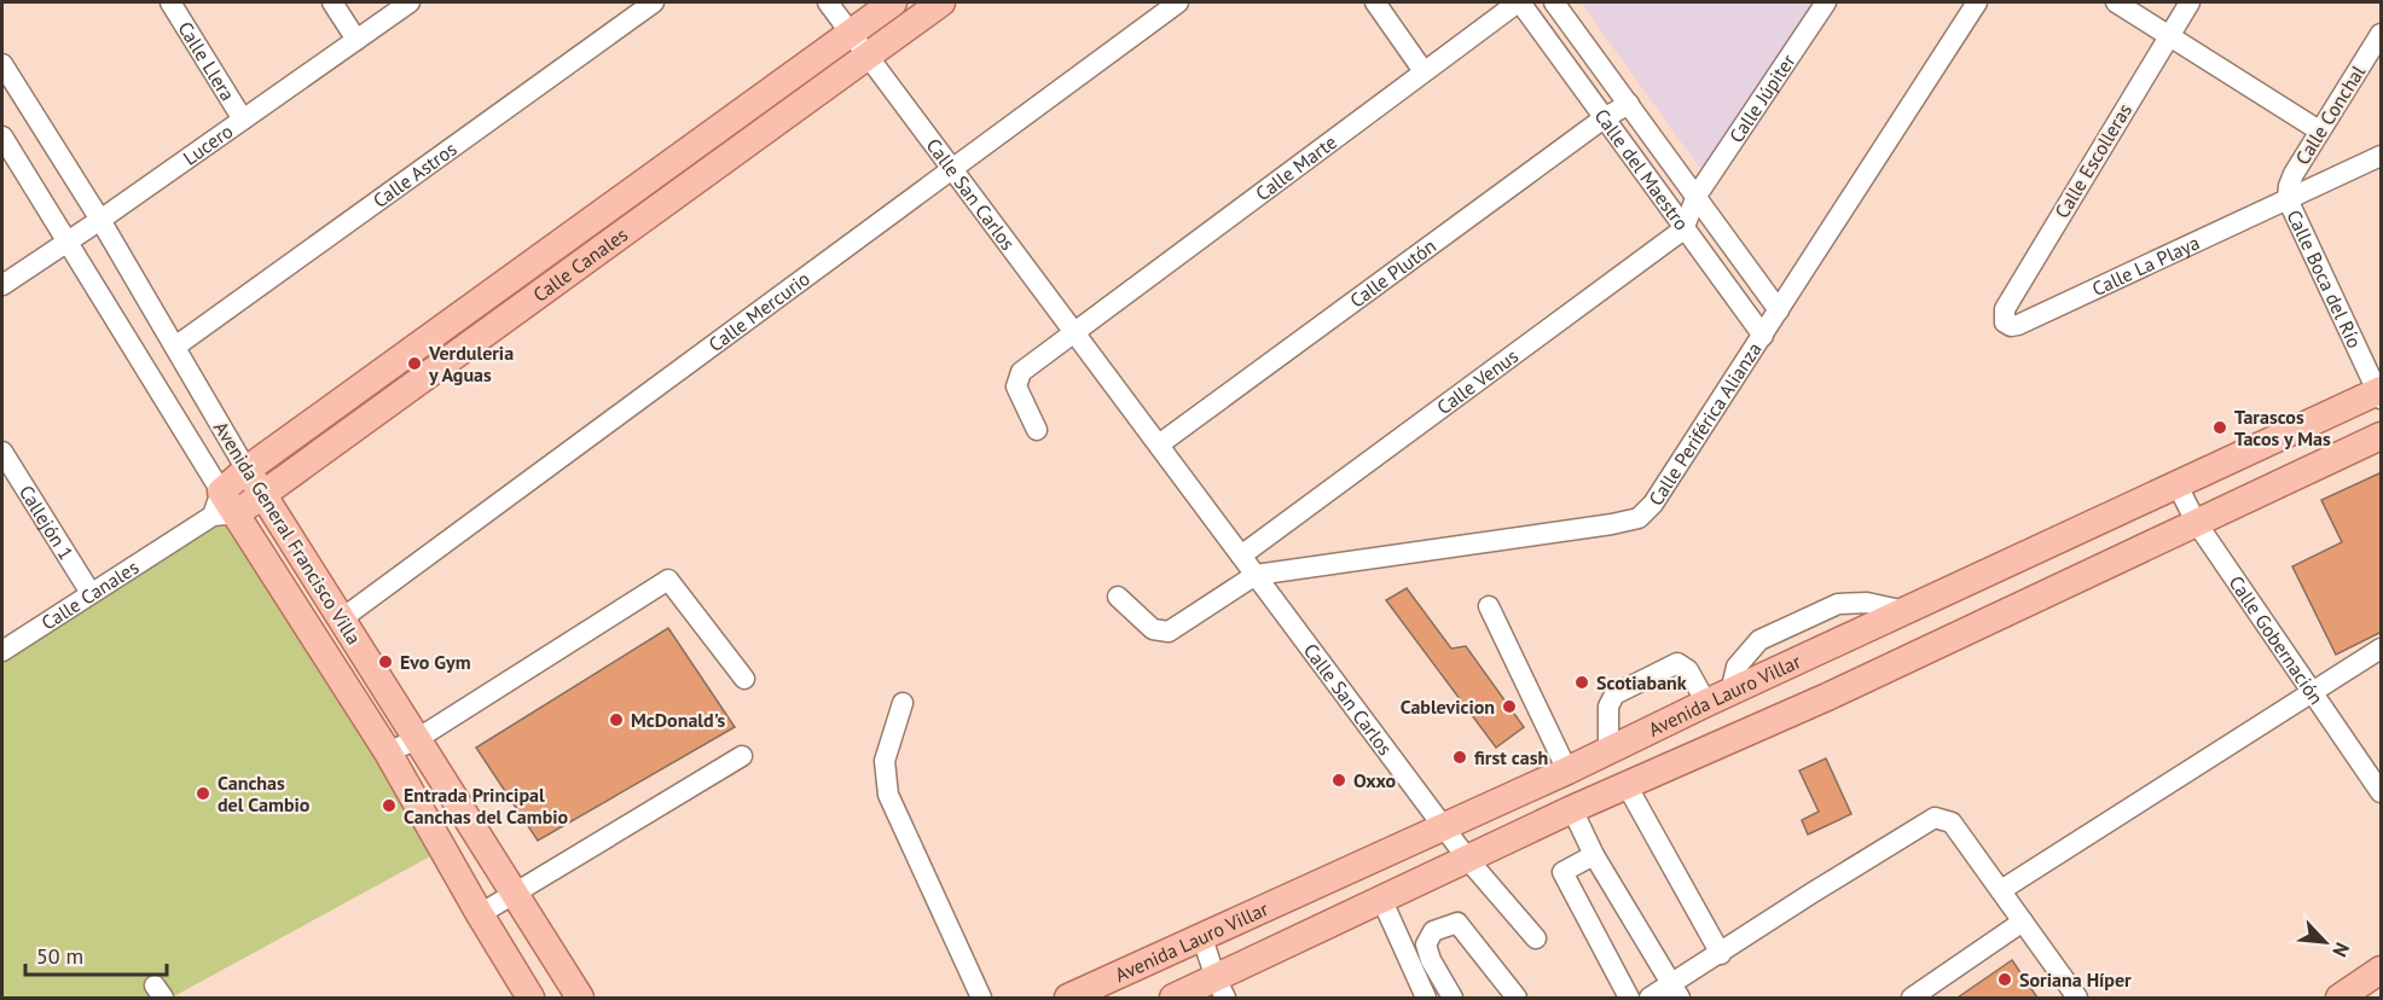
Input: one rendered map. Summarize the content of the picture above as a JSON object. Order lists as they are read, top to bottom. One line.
{"streets":{"main road":["Calle Canales","Avenida General Francisco Villa","Avenida Lauro Villar"],"street":["Calle Llera","Calle Júpiter","Calle Conchal","Lucero","Calle Escolleras","Calle Marte","Calle del Maestro","Calle Astros","Calle San Carlos","Calle La Playa","Calle Plutón","Calle Boca del Río","Calle Mercurio","Calle Venus","Calle Periférica Alianza","Callejón 1","Calle Gobernación"]},"crossings":[["Calle Llera","Lucero"],["Calle Júpiter","Calle del Maestro"],["Calle Conchal","Calle La Playa"],["Calle Conchal","Calle Boca del Río"],["Lucero","Avenida General Francisco Villa"],["Calle Escolleras","Calle La Playa"],["Calle Marte","Calle del Maestro"],["Calle Marte","Calle San Carlos"],["Calle del Maestro","Calle Plutón"],["Calle del Maestro","Calle Venus"],["Calle del Maestro","Calle Periférica Alianza"],["Calle Astros","Avenida General Francisco Villa"],["Calle San Carlos","Calle Canales"],["Calle San Carlos","Calle Plutón"],["Calle San Carlos","Calle Mercurio"],["Calle San Carlos","Calle Venus"],["Calle San Carlos","Calle Periférica Alianza"],["Calle San Carlos","Avenida Lauro Villar"],["Calle Canales","Callejón 1"],["Calle Canales","Avenida General Francisco Villa"],["Calle La Playa","Calle Boca del Río"],["Calle Boca del Río","Avenida Lauro Villar"],["Calle Mercurio","Avenida General Francisco Villa"],["Calle Gobernación","Avenida Lauro Villar"]],"places":["Verduleria y Aguas","Tarascos Tacos y Mas","Evo Gym","Scotiabank","Cablevicion","McDonald's","first cash","Oxxo","Canchas del Cambio","Entrada Principal Canchas del Cambio","Soriana Híper"],"scale_bar":"50 m","north":"bottom right"}
